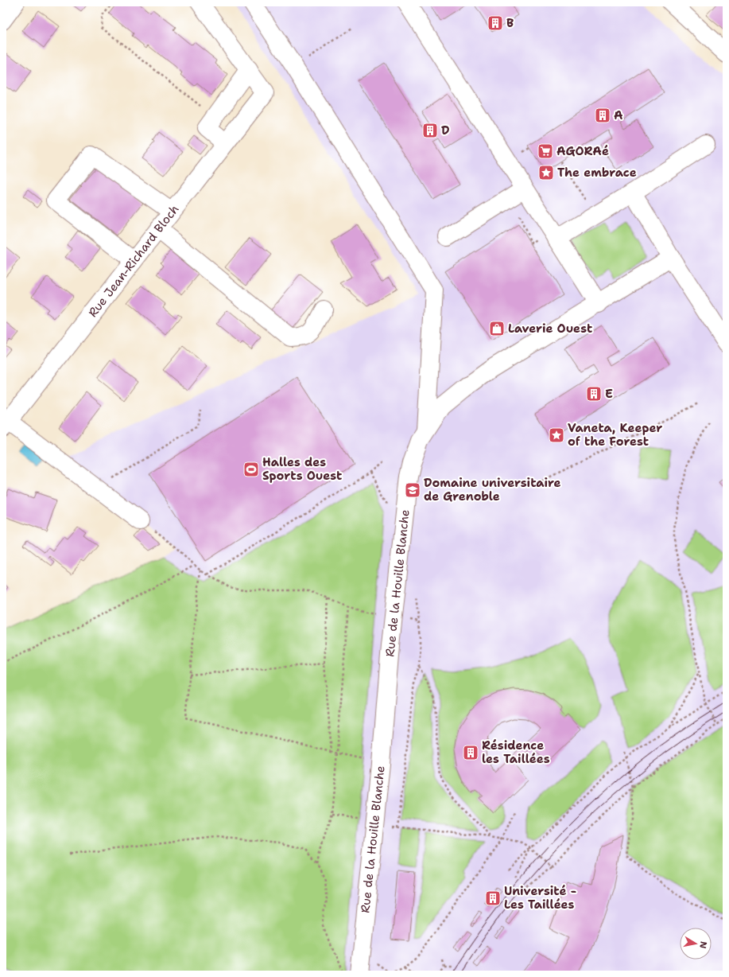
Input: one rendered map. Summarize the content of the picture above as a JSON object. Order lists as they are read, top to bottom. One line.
{"streets":{"street":["Rue Jean-Richard Bloch","Rue de la Houille Blanche"]},"places":{"building":["B","A","D","E","Résidence les Taillées","Université - Les Taillées"],"supermarket":["AGORAé"],"place":["The embrace","Vaneta, Keeper of the Forest"],"shop":["Laverie Ouest"],"sports":["Halles des Sports Ouest"],"school or university":["Domaine universitaire de Grenoble"]},"north":"right"}
